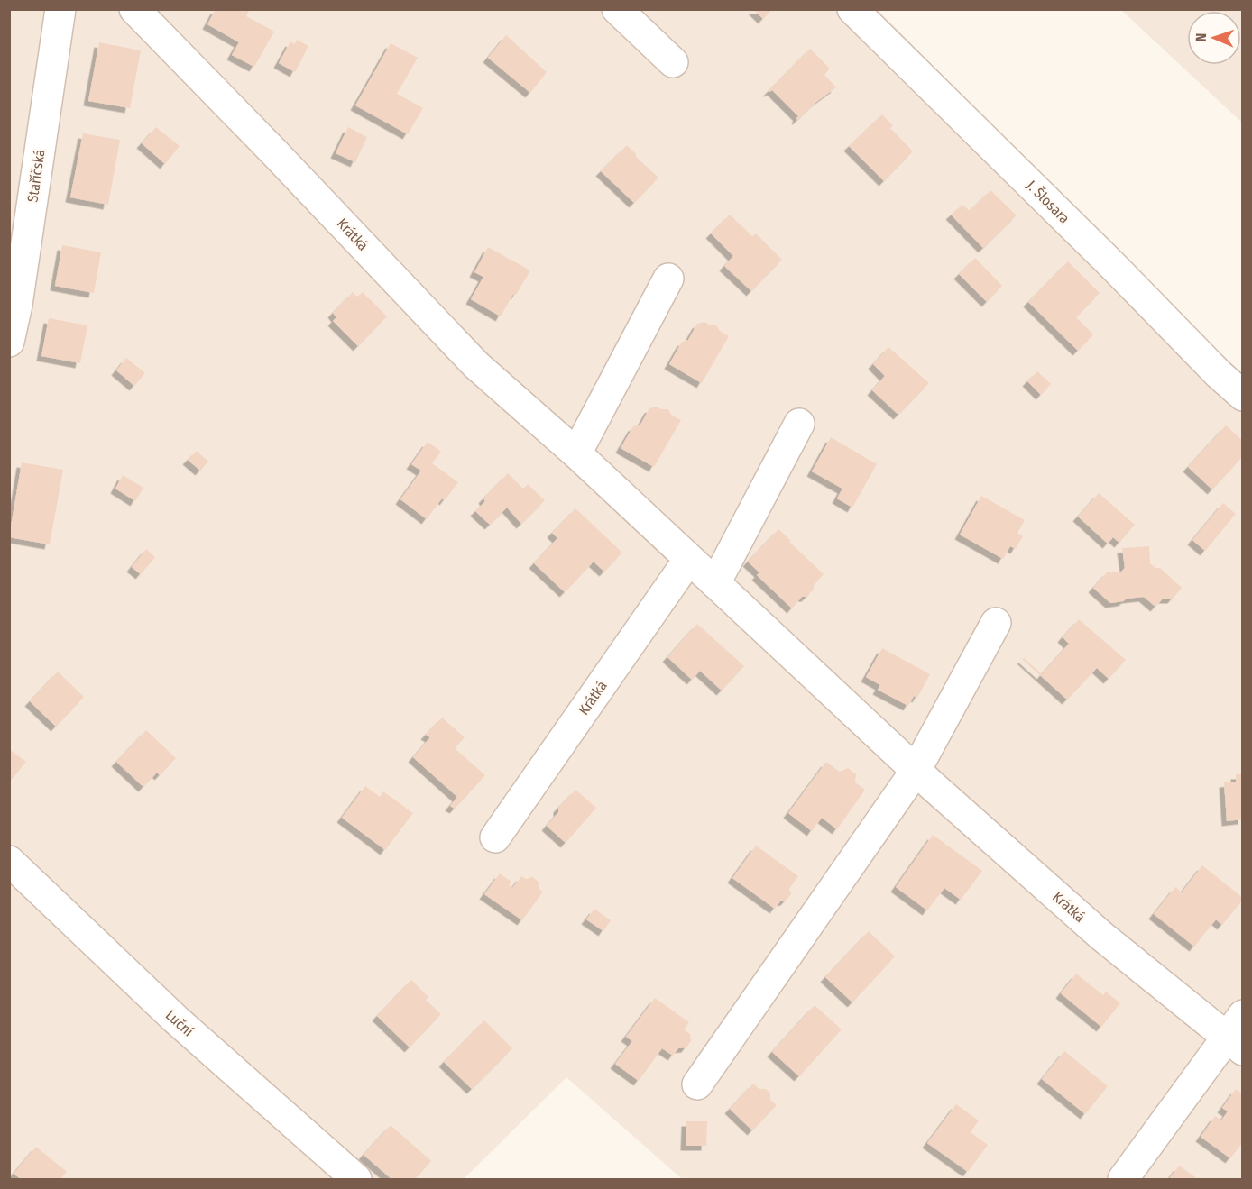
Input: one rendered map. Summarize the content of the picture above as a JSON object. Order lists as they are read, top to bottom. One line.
{"streets":{"street":["Staříčská","J. Šlosara","Krátká","Luční"]},"north":"left"}
